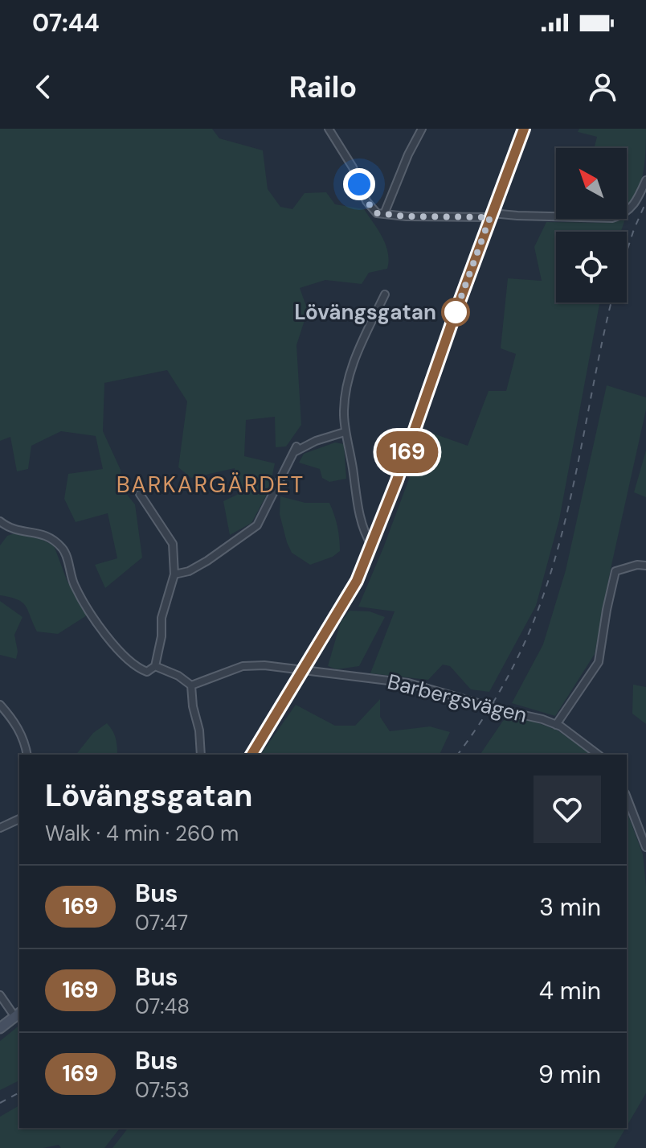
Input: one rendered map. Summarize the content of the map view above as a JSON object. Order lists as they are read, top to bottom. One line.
{"streets":{"street":["Barbergsvägen"]},"districts":["BARKARGÄRDET"],"places":["Lövängsgatan"],"lines":["bus line 169"],"north":"top left","page":{"status":"07:44","header":"Railo","on_map":"169","heading":["Lövängsgatan","Walk · 4 min · 260 m"],"list":[{"mark":"169","name":"Bus","note":"07:47","value":"3 min"},{"mark":"169","name":"Bus","note":"07:48","value":"4 min"},{"mark":"169","name":"Bus","note":"07:53","value":"9 min"}]}}
